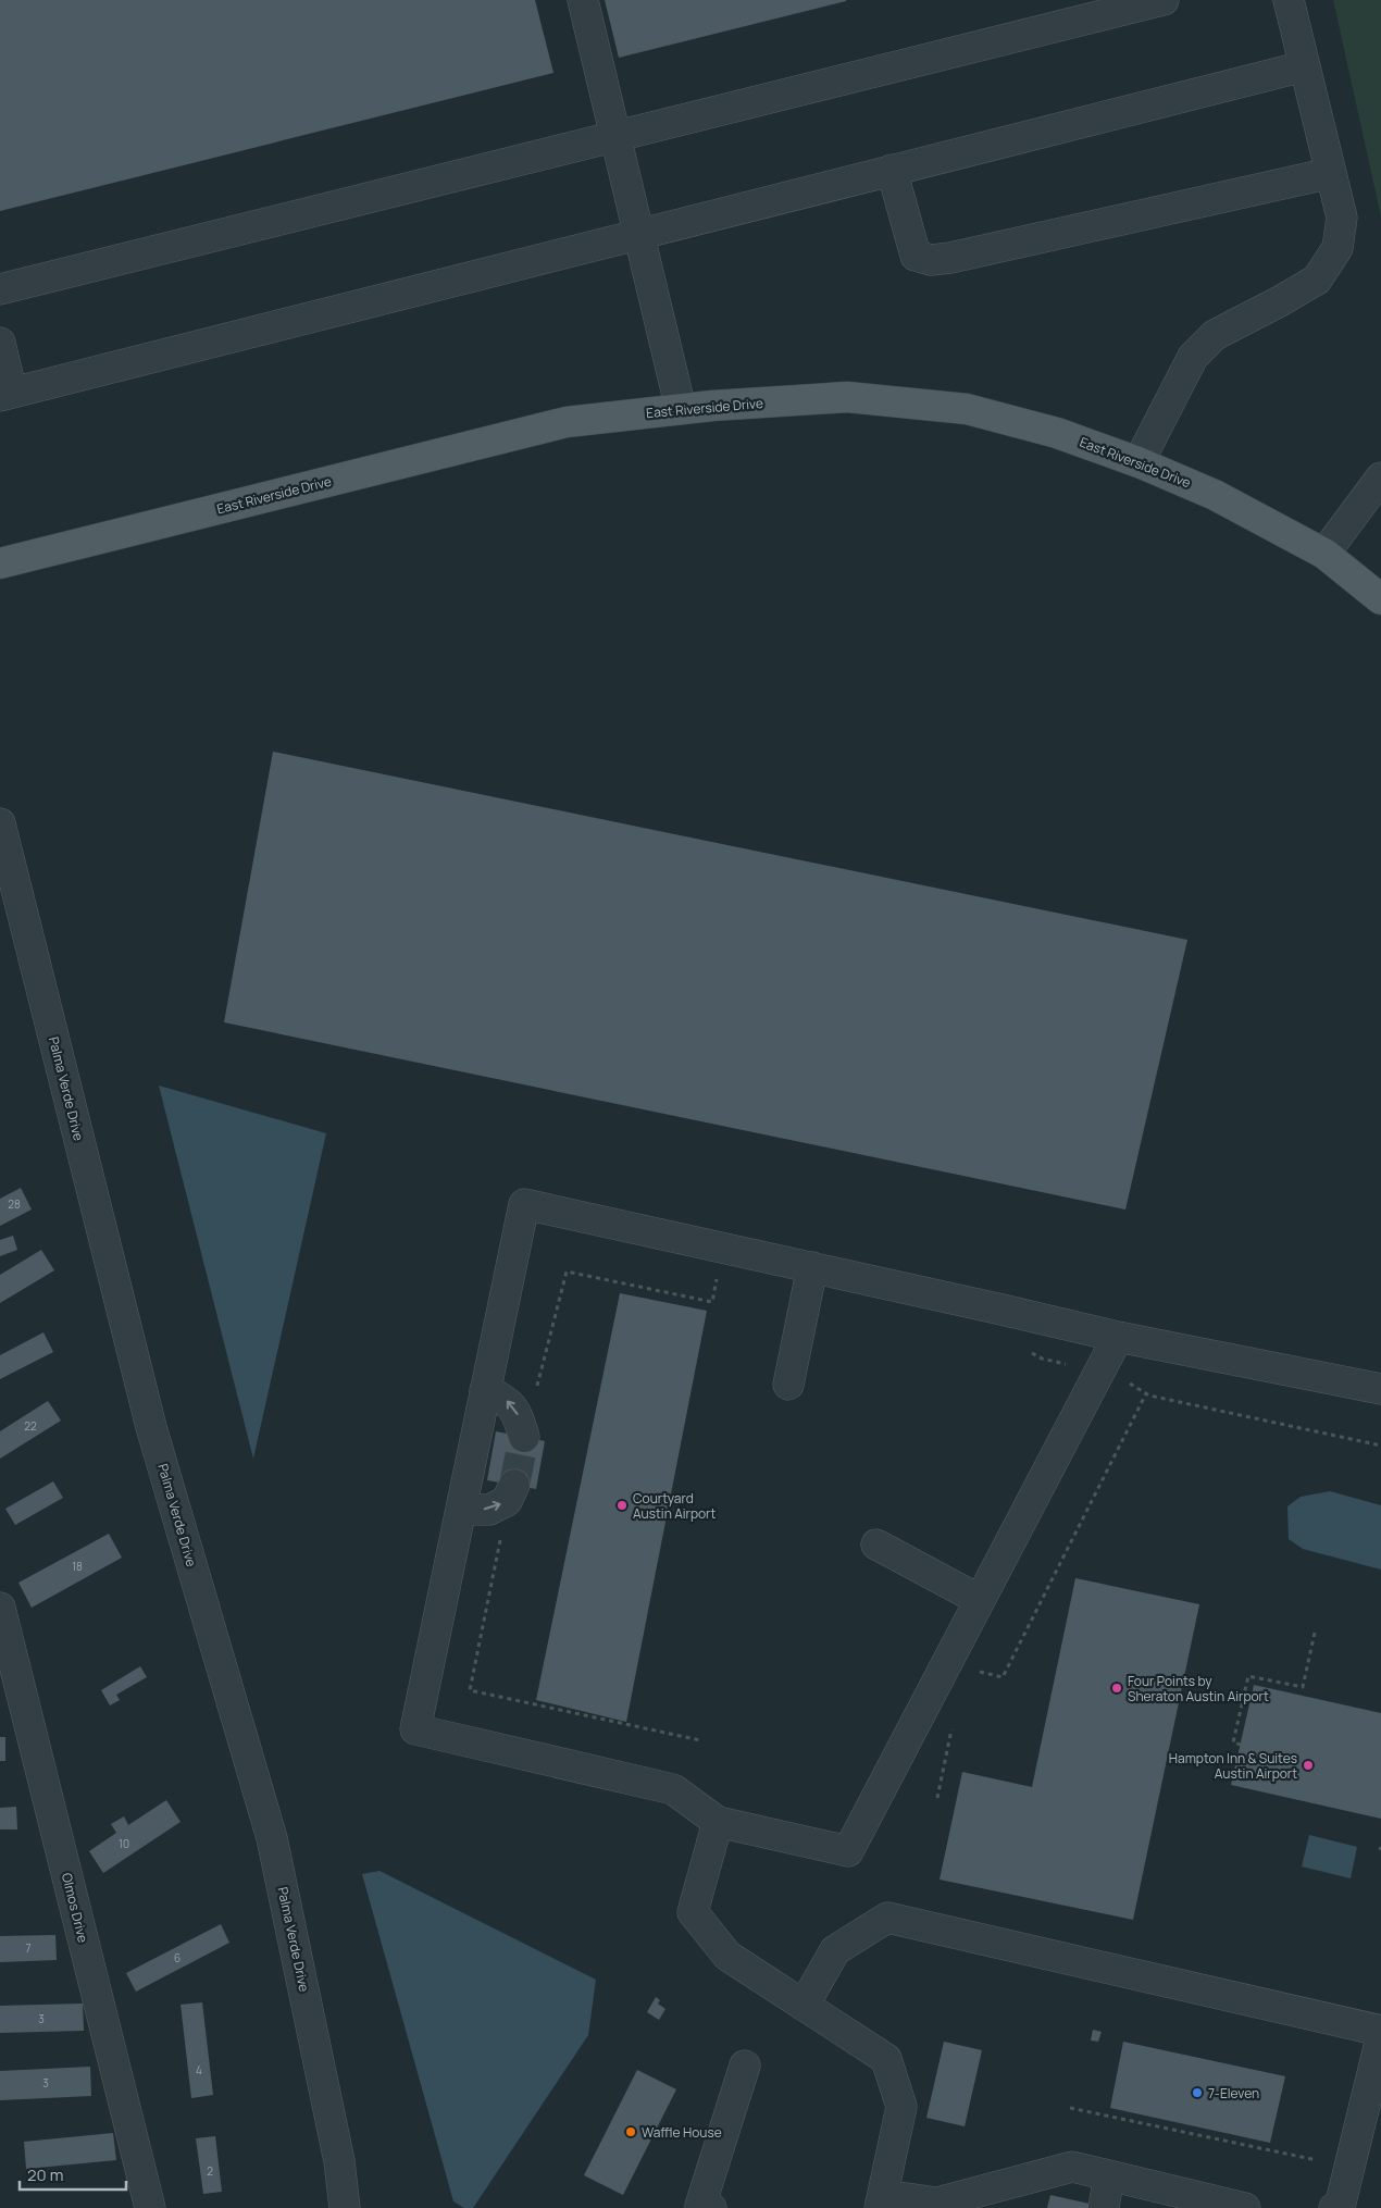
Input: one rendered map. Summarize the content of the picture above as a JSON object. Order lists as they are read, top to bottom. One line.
{"streets":{"main road":["East Riverside Drive"],"street":["Palma Verde Drive","Olmos Drive"]},"places":["Courtyard Austin Airport","Four Points by Sheraton Austin Airport","Hampton Inn & Suites Austin Airport","7-Eleven","Waffle House"],"house_numbers":["28","22","18","10","7","6","3","4","3","2"],"scale_bar":"20 m"}
